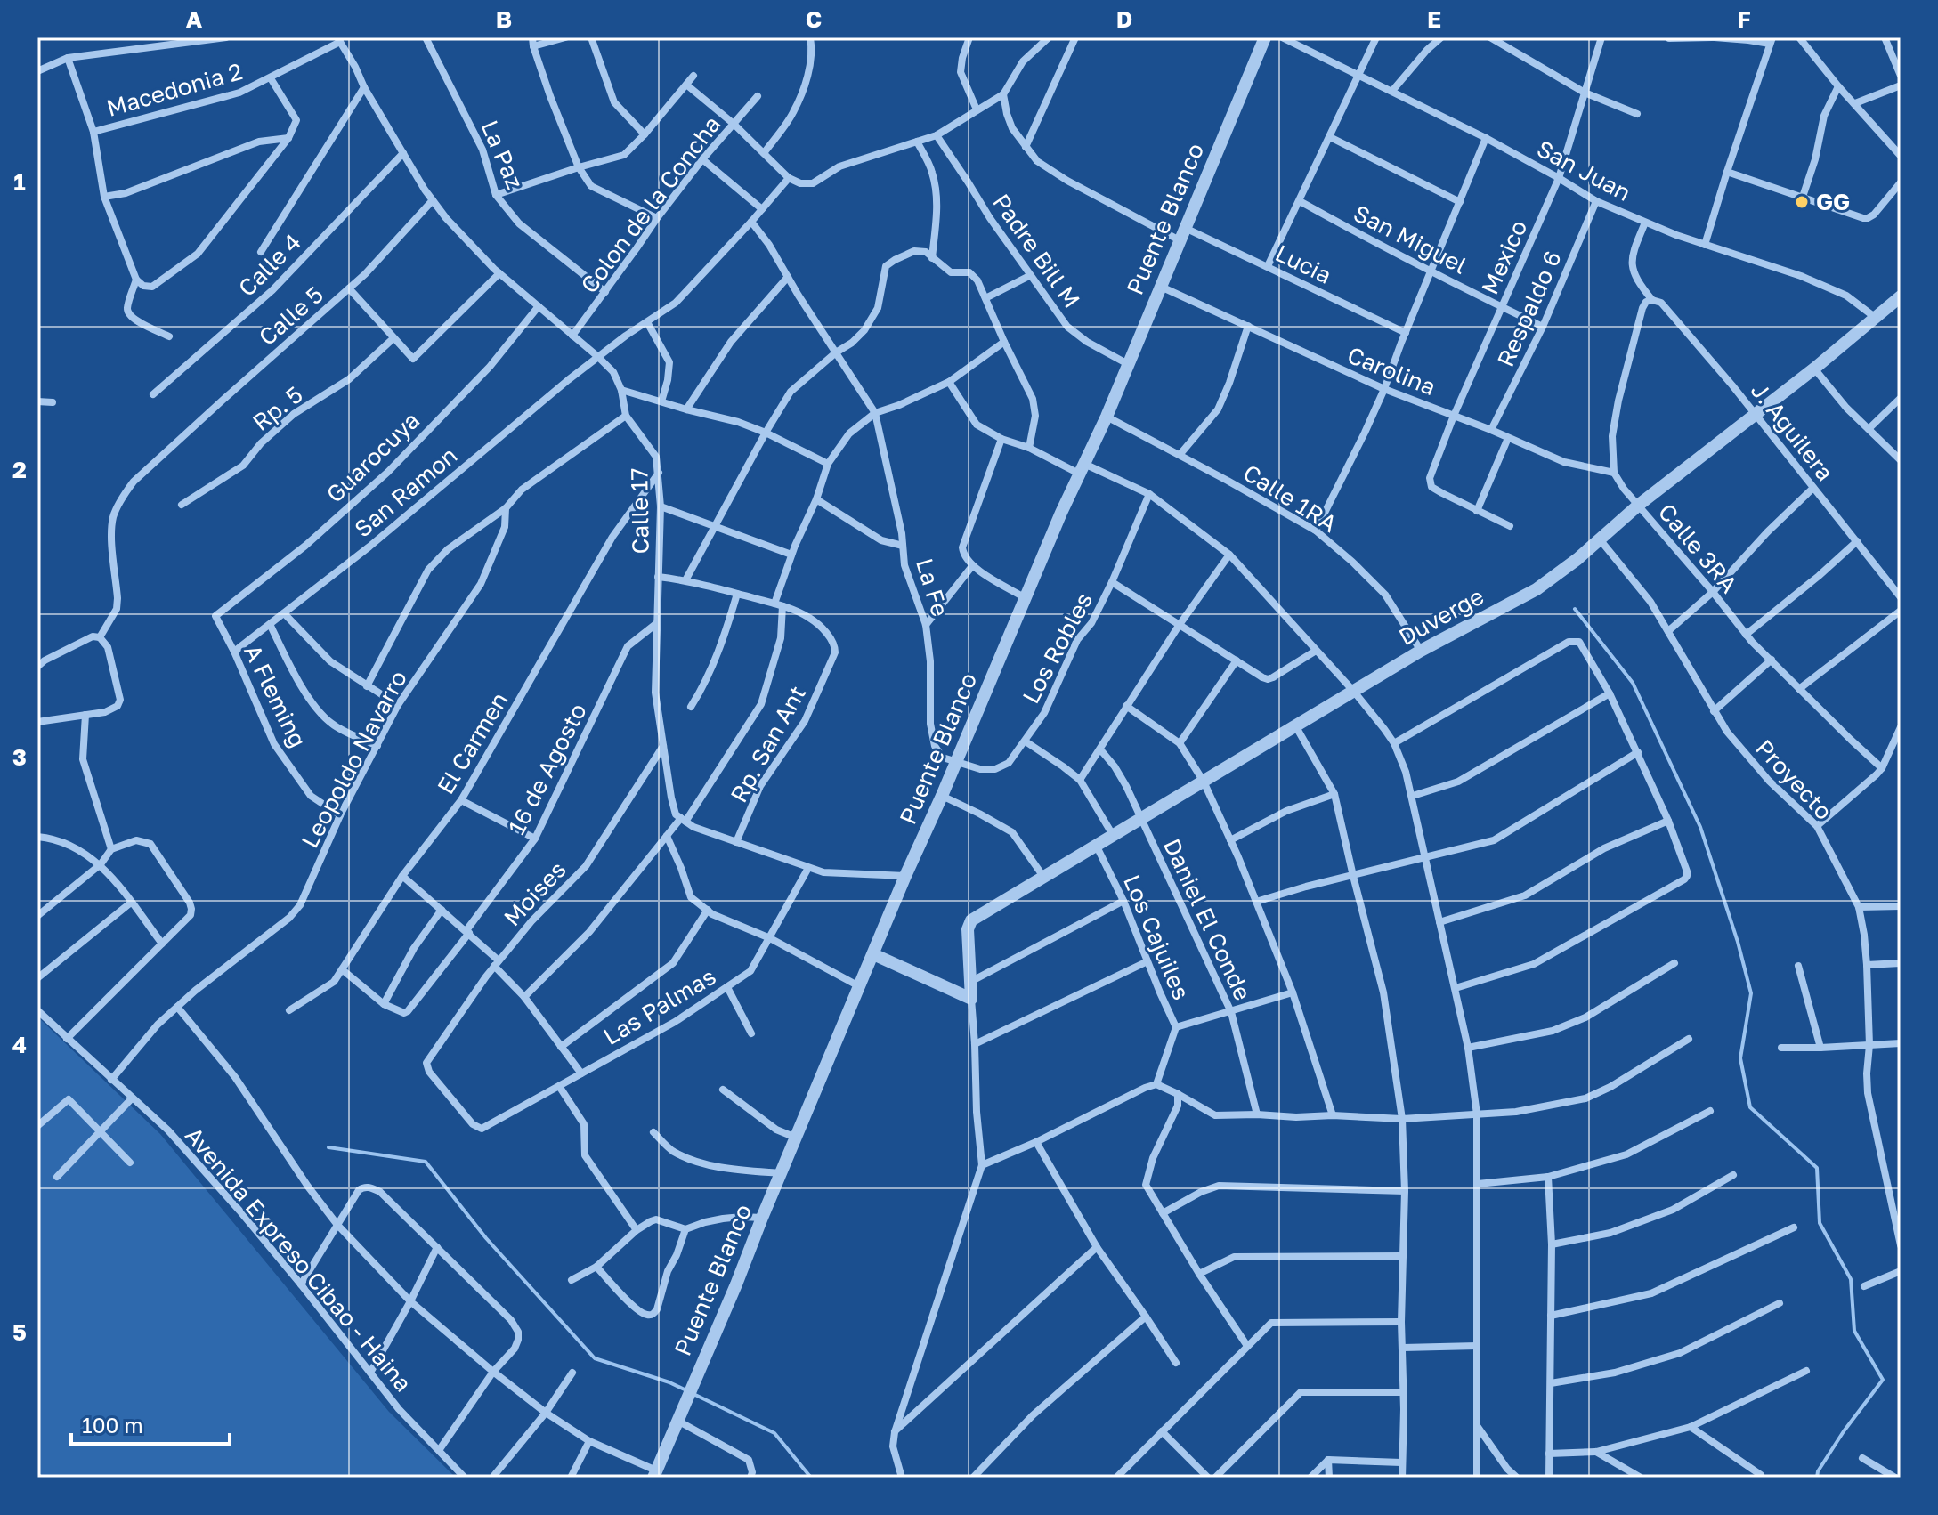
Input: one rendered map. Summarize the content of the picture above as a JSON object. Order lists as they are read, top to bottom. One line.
{"streets":{"street":["Macedonia 2","La Paz","San Juan","Colon de la Concha","Puente Blanco","San Miguel","Padre Bill M","Mexico","Lucia","Calle 4","Respaldo 6","Calle 5","Carolina","Rp. 5","J. Aguilera","Guarocuya","San Ramon","Calle 1RA","Calle 17","Calle 3RA","La Fe","Duverge","Los Robles","A Fleming","El Carmen","Rp. San Ant","Leopoldo Navarro","16 de Agosto","Proyecto","Moises","Daniel El Conde","Los Cajuiles","Las Palmas","Avenida Expreso Cibao - Haina"]},"crossings":[["Macedonia 2","Calle 17"],["La Paz","Colon de la Concha"],["San Juan","Mexico"],["San Juan","Respaldo 6"],["San Juan","J. Aguilera"],["San Juan","Duverge"],["Colon de la Concha","Calle 17"],["Puente Blanco","Padre Bill M"],["Puente Blanco","Lucia"],["Puente Blanco","Carolina"],["Puente Blanco","Calle 1RA"],["Puente Blanco","La Fe"],["Puente Blanco","Los Robles"],["San Miguel","Mexico"],["San Miguel","Respaldo 6"],["Mexico","Carolina"],["Calle 4","Calle 17"],["Respaldo 6","Carolina"],["Calle 5","Calle 17"],["Carolina","Calle 3RA"],["J. Aguilera","Duverge"],["Guarocuya","Calle 17"],["Guarocuya","A Fleming"],["San Ramon","Calle 17"],["San Ramon","A Fleming"],["Calle 1RA","Duverge"],["Calle 17","El Carmen"],["Calle 17","Rp. San Ant"],["Calle 17","16 de Agosto"],["Calle 17","Moises"],["Calle 3RA","Duverge"],["La Fe","Los Robles"],["Duverge","Proyecto"],["Duverge","Daniel El Conde"],["Duverge","Los Cajuiles"],["A Fleming","Leopoldo Navarro"],["Leopoldo Navarro","Avenida Expreso Cibao - Haina"],["Moises","Las Palmas"]],"places":["GG"],"scale_bar":"100 m","grid":{"columns":["A","B","C","D","E","F"],"rows":["1","2","3","4","5"]}}
